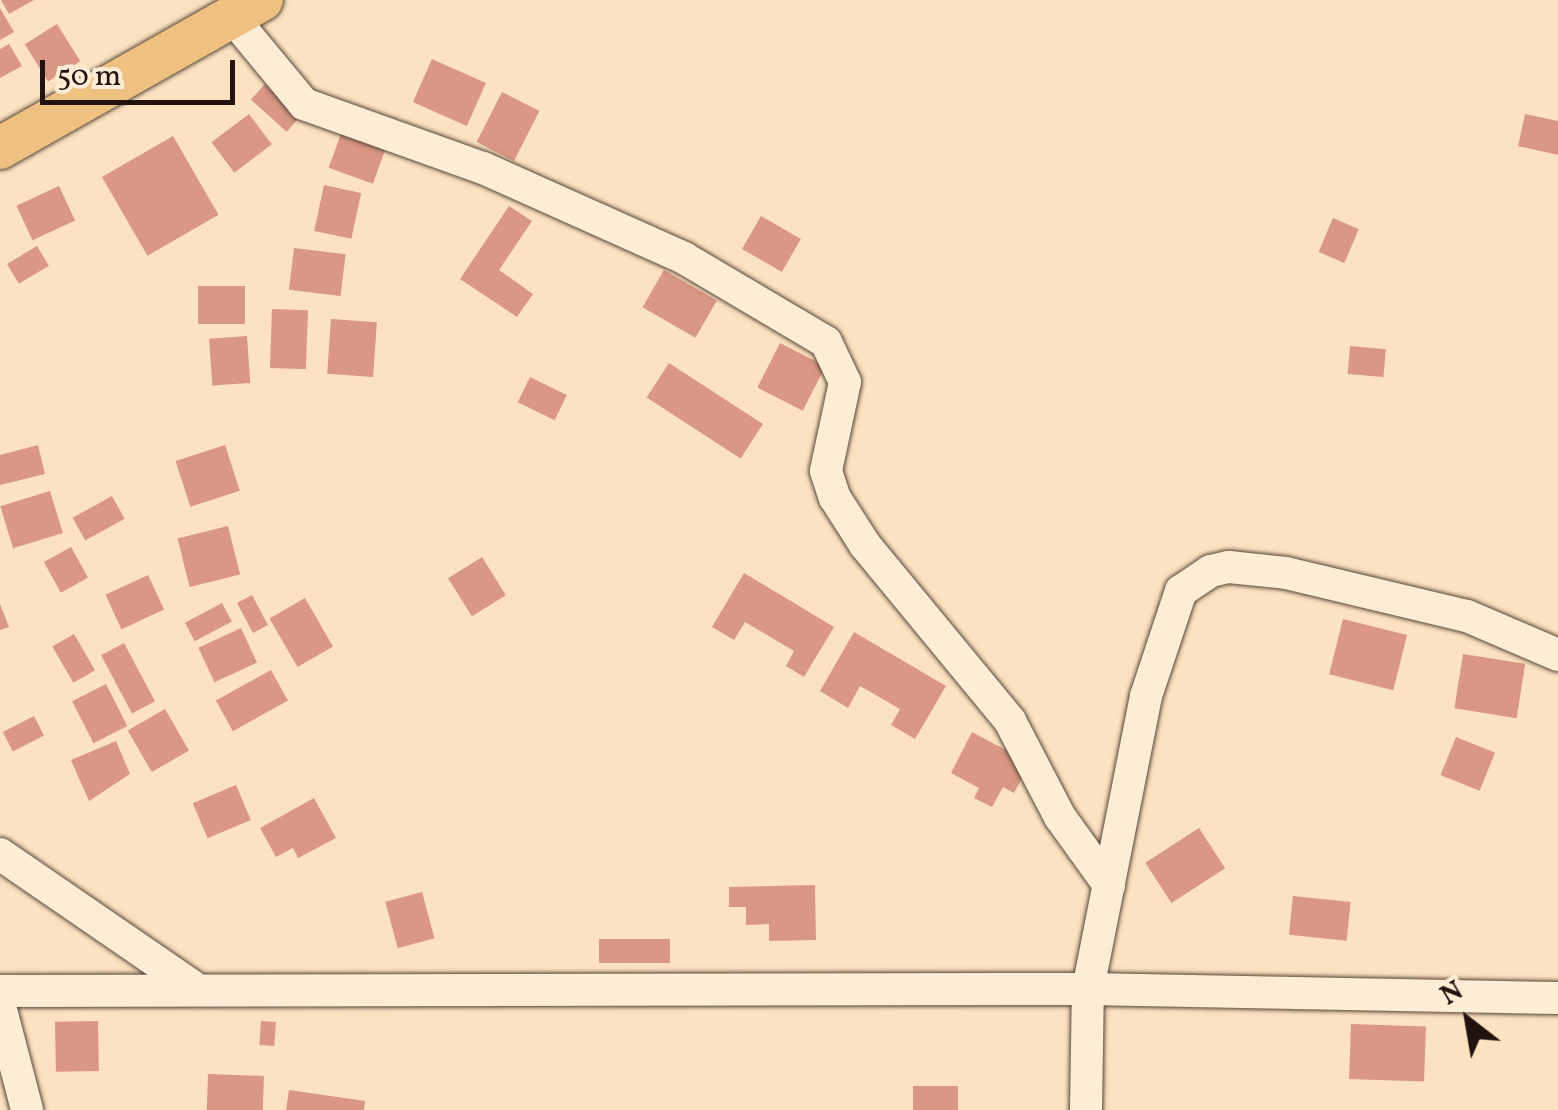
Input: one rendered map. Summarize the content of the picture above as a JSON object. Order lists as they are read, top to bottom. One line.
{"scale_bar":"50 m","north":"top left"}
